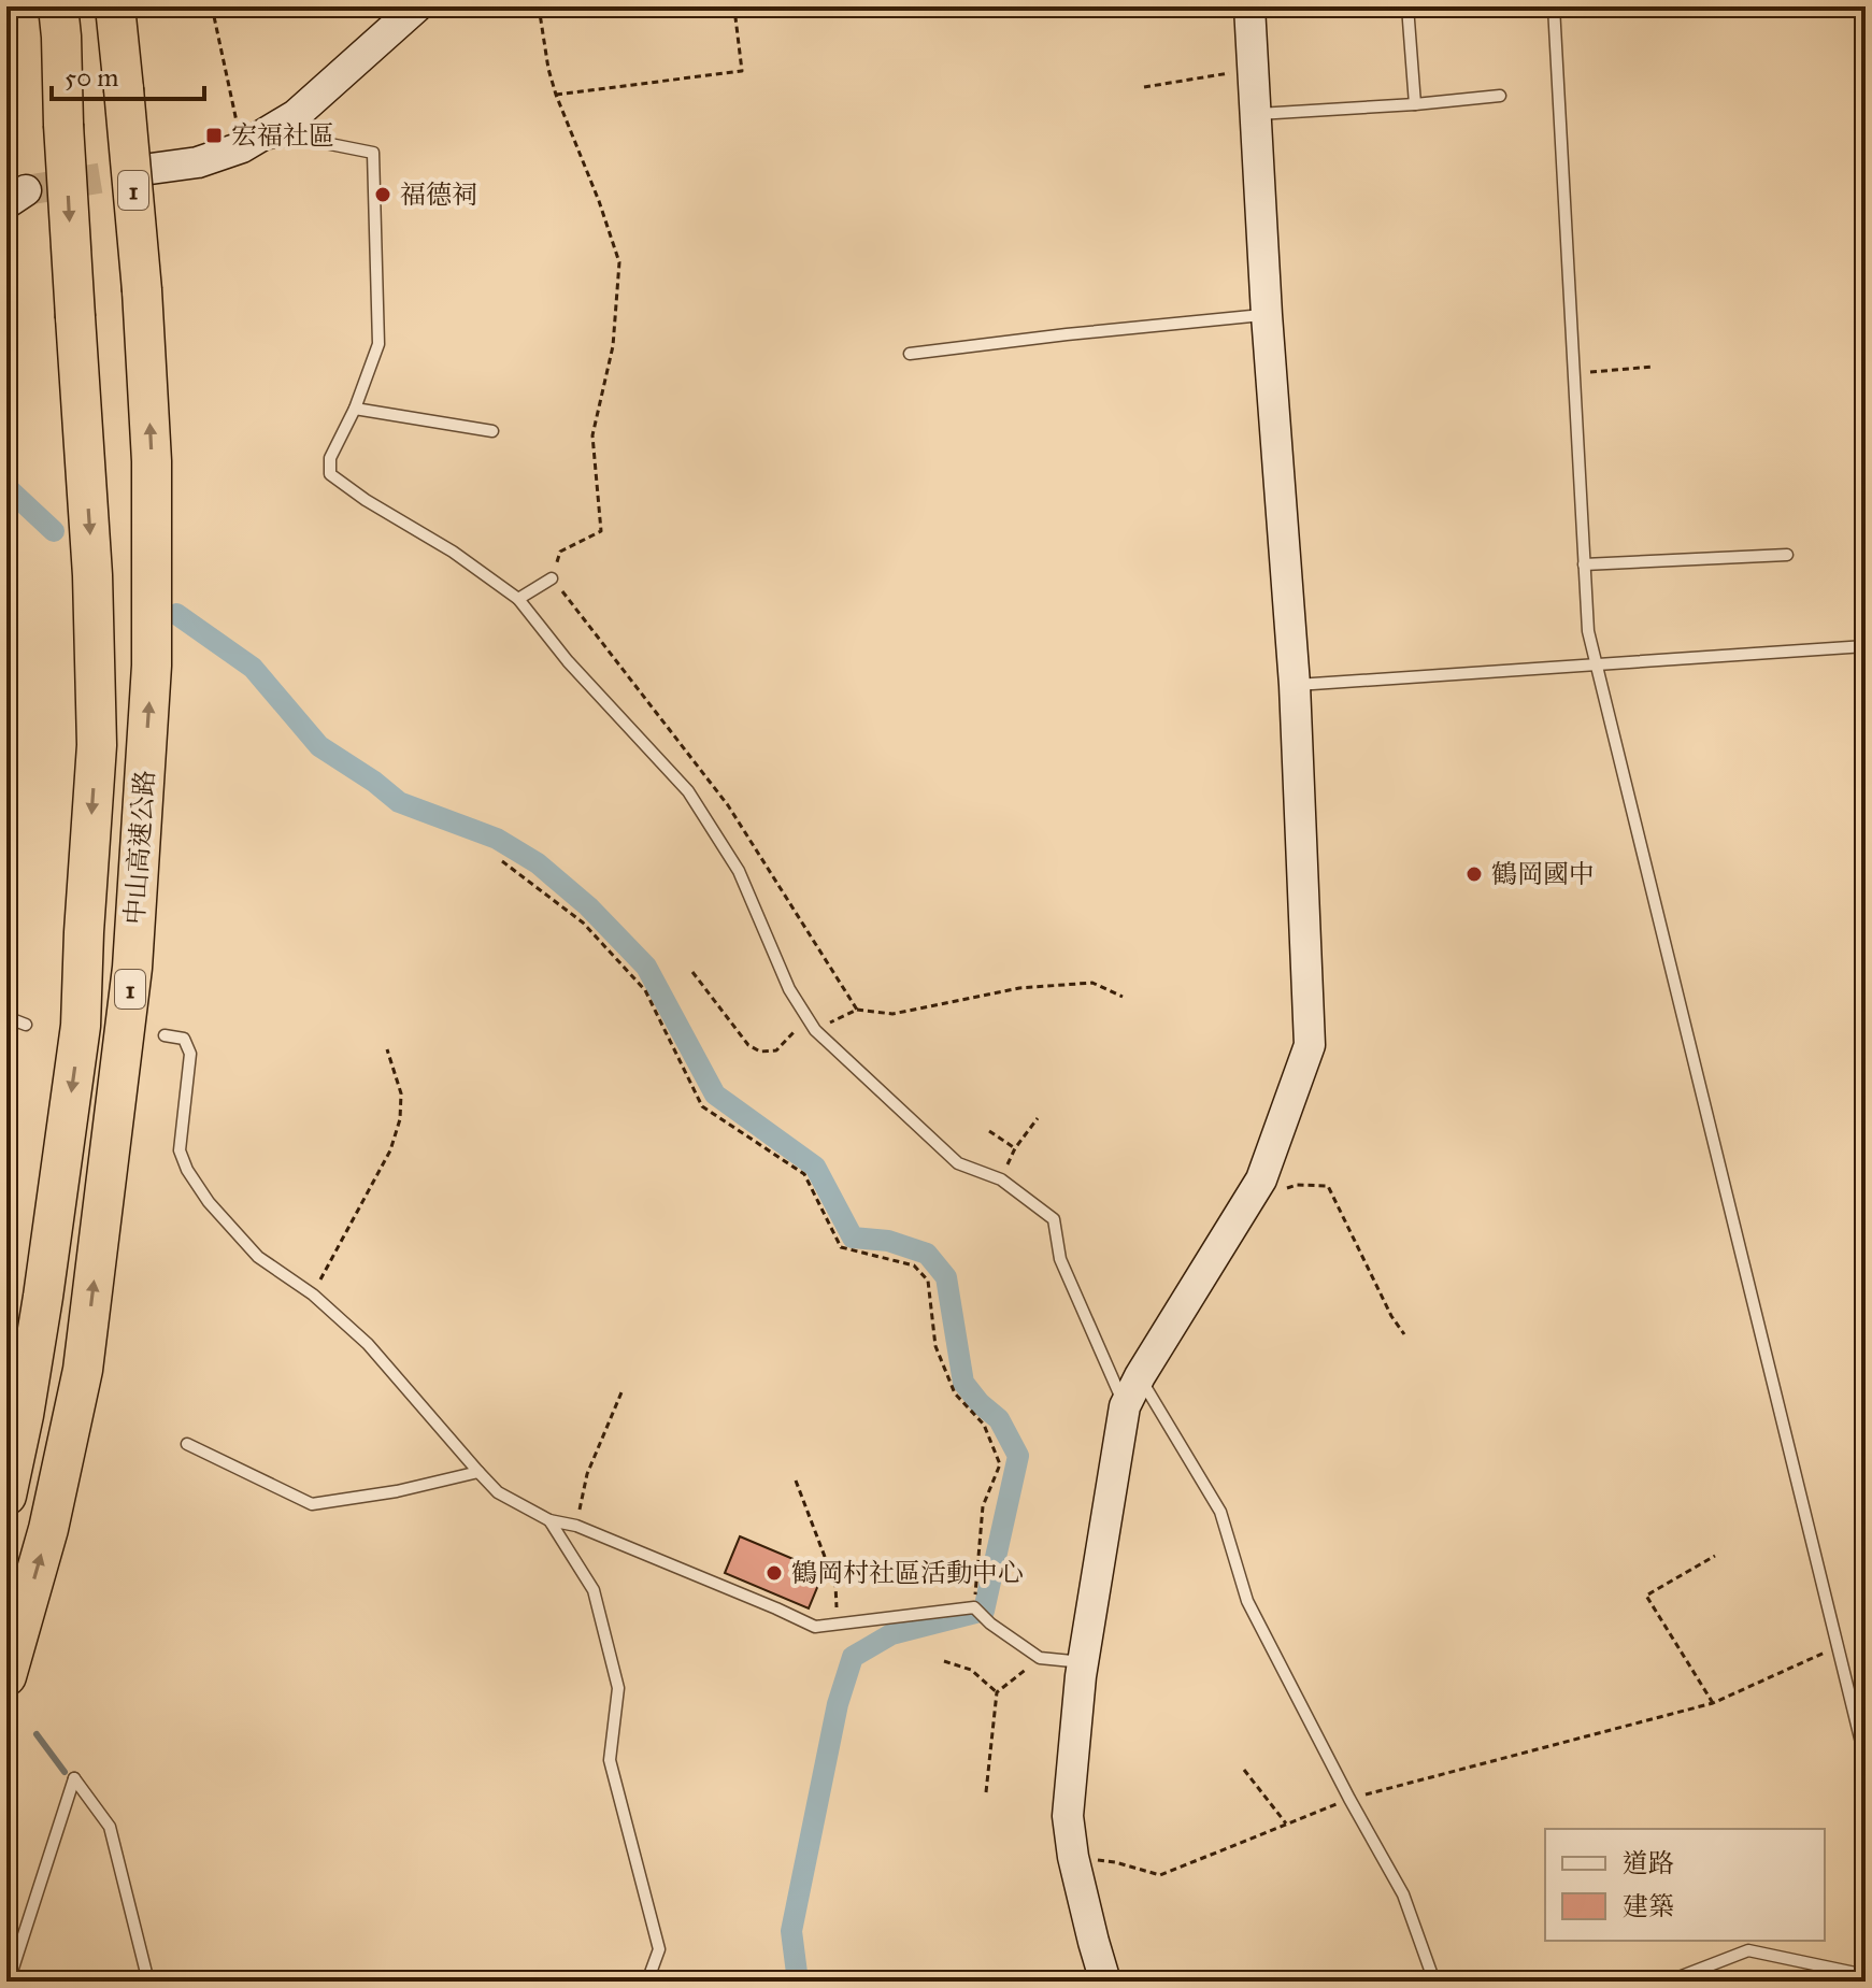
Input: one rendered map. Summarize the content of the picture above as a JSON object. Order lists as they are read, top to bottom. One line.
{"streets":{"highway":["1","中山高速公路"]},"places":{"transit":["宏福社區"],"other":["福德祠","鶴岡國中","鶴岡村社區活動中心"]},"legend":["道路","建築"],"scale_bar":"50 m"}
